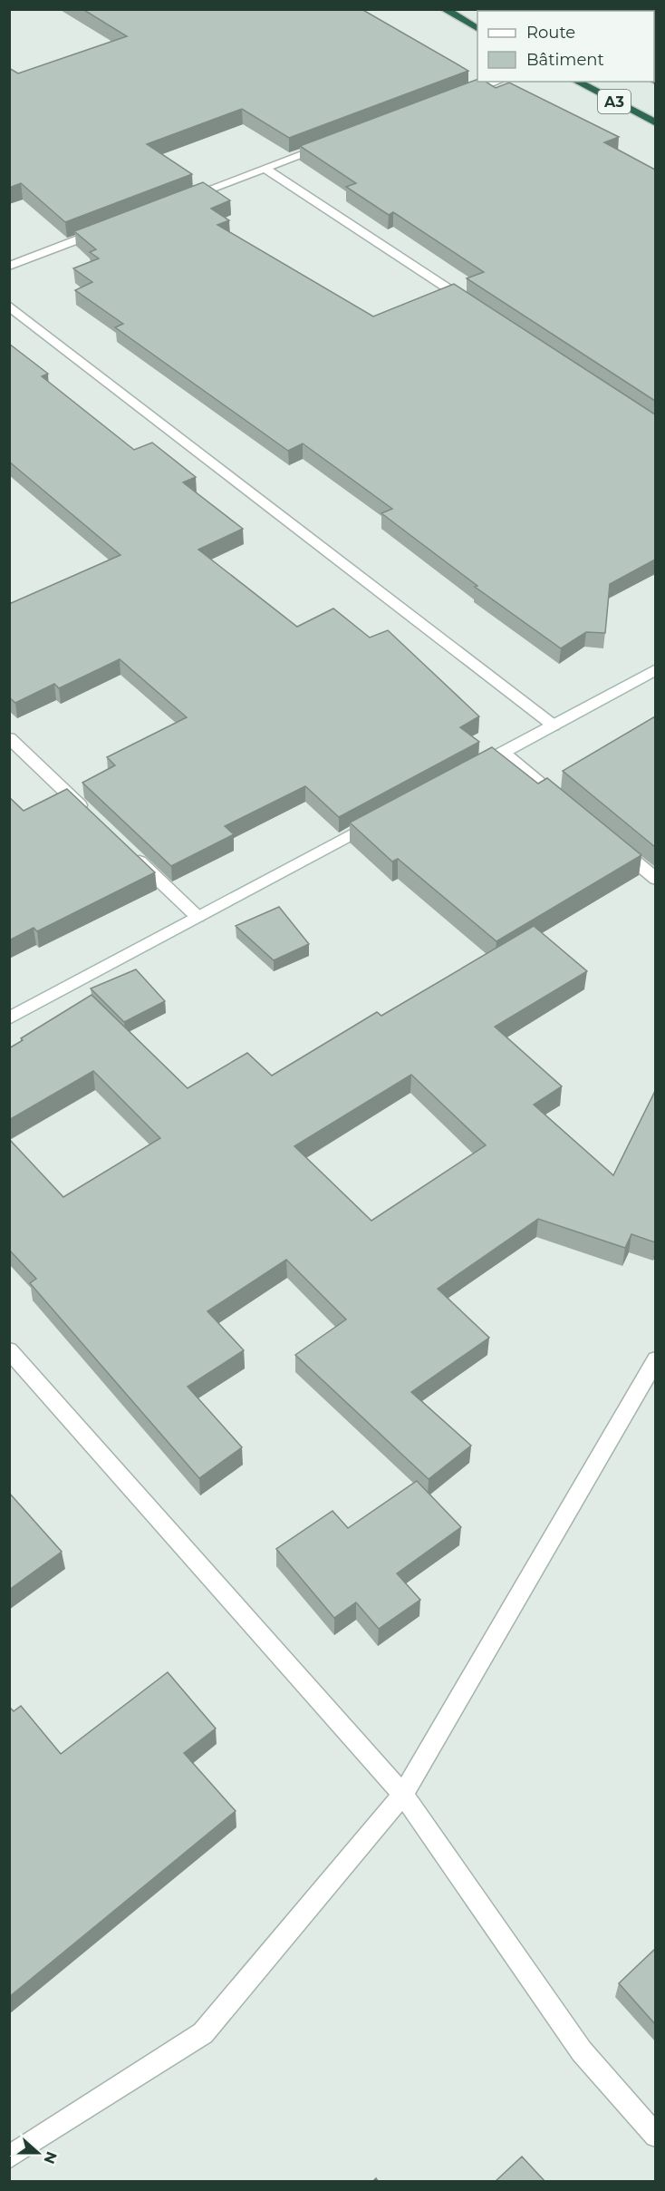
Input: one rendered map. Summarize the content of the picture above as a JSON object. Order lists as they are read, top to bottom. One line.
{"streets":{"highway":["A3"]},"legend":["Route","Bâtiment"],"north":"right"}
